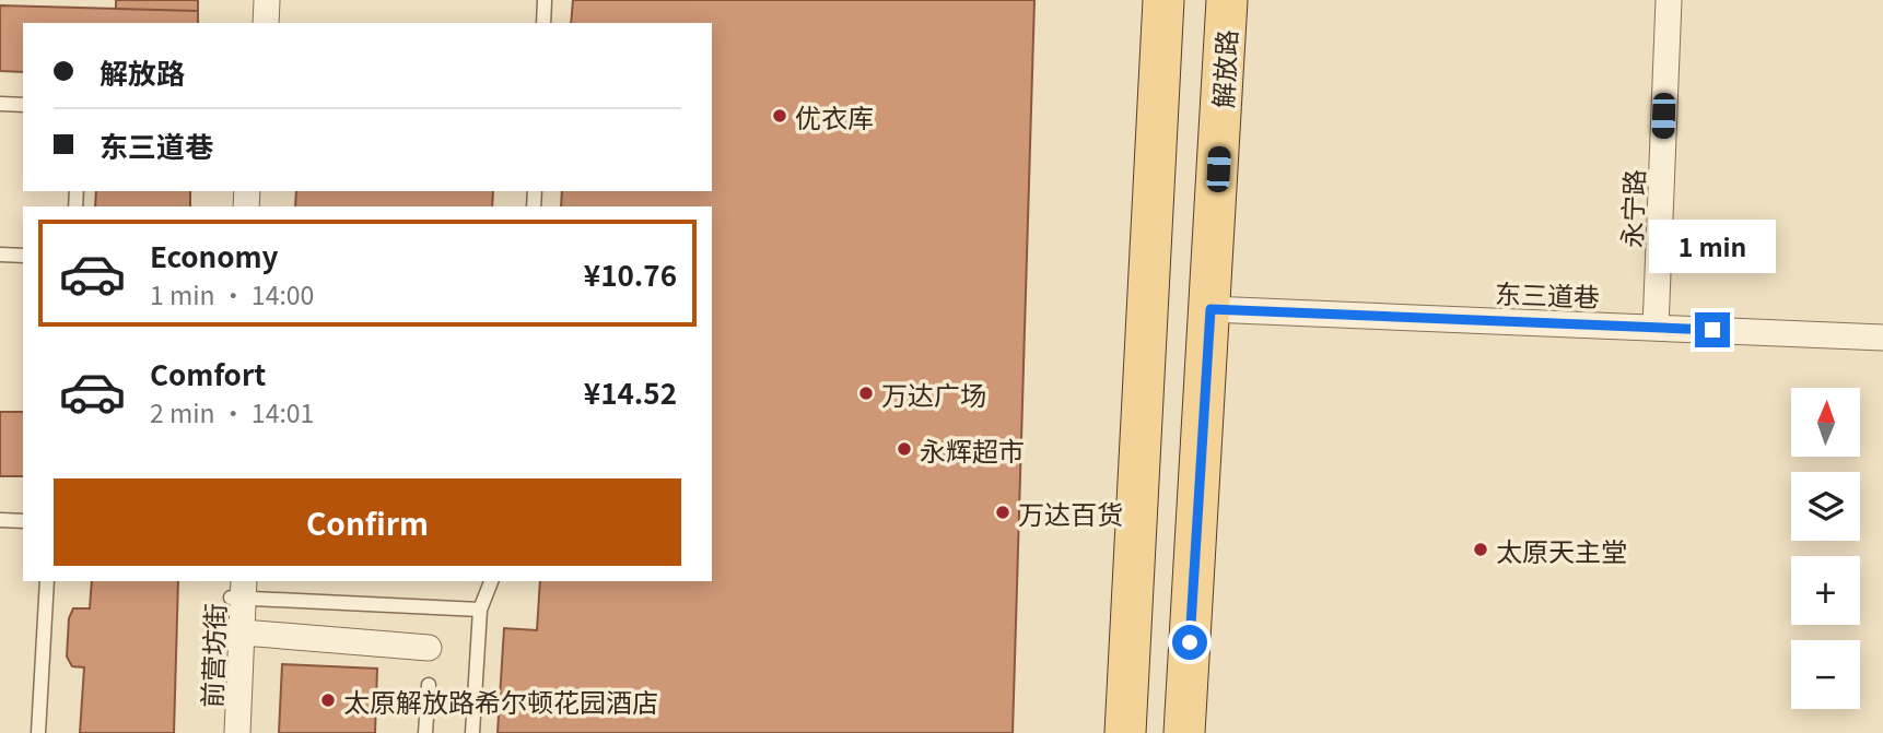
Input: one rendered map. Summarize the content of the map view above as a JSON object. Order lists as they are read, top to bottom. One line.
{"streets":{"main road":["解放路"],"street":["永宁路","东三道巷","前营坊街"]},"crossings":[["解放路","东三道巷"],["永宁路","东三道巷"]],"places":["优衣库","万达广场","永辉超市","万达百货","太原天主堂","太原解放路希尔顿花园酒店"],"north":"top","page":{"banner":["解放路","东三道巷"],"bubble":"1 min","list":[{"name":"Economy","note":"1 min · 14:00","value":"¥10.76"},{"name":"Comfort","note":"2 min · 14:01","value":"¥14.52"}],"map_buttons":["+","−"],"buttons":"Confirm"}}
